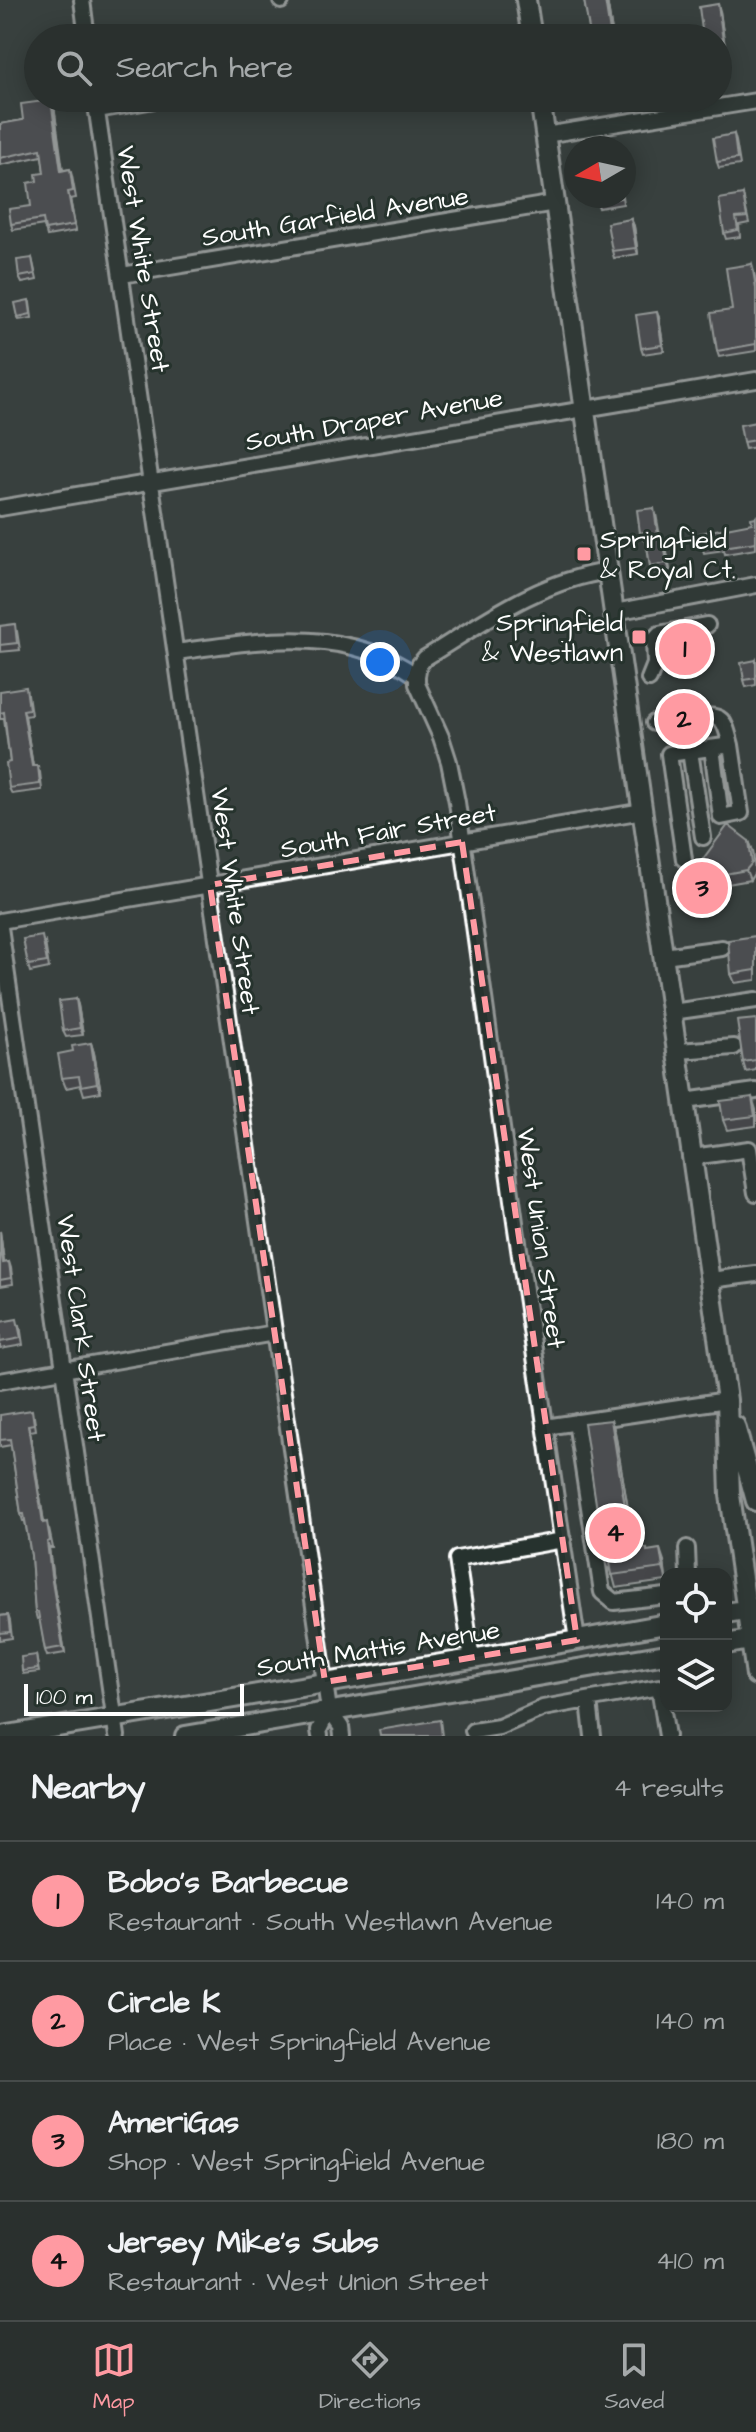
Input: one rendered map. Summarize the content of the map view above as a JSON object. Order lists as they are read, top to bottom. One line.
{"streets":{"main road":["South Mattis Avenue"],"street":["South Garfield Avenue","West White Street","South Draper Avenue","South Fair Street","West Union Street","West Clark Street"]},"crossings":[["South Garfield Avenue","West White Street"],["West White Street","South Draper Avenue"],["West White Street","South Fair Street"],["West White Street","South Mattis Avenue"],["South Fair Street","West Union Street"],["South Fair Street","West Clark Street"],["West Union Street","South Mattis Avenue"],["West Clark Street","South Mattis Avenue"]],"places":{"transit":["Springfield & Royal Ct.","Springfield & Westlawn"]},"scale_bar":"100 m","north":"left","page":{"search":"Search here","pins":["1","2","3","4"],"scale":"100 m","heading":["Nearby","4 results"],"list":[{"mark":"1","name":"Bobo's Barbecue","note":"Restaurant · South Westlawn Avenue","value":"140 m"},{"mark":"2","name":"Circle K","note":"Place · West Springfield Avenue","value":"140 m"},{"mark":"3","name":"AmeriGas","note":"Shop · West Springfield Avenue","value":"180 m"},{"mark":"4","name":"Jersey Mike's Subs","note":"Restaurant · West Union Street","value":"410 m"}],"nav":["Map","Directions","Saved"]}}
